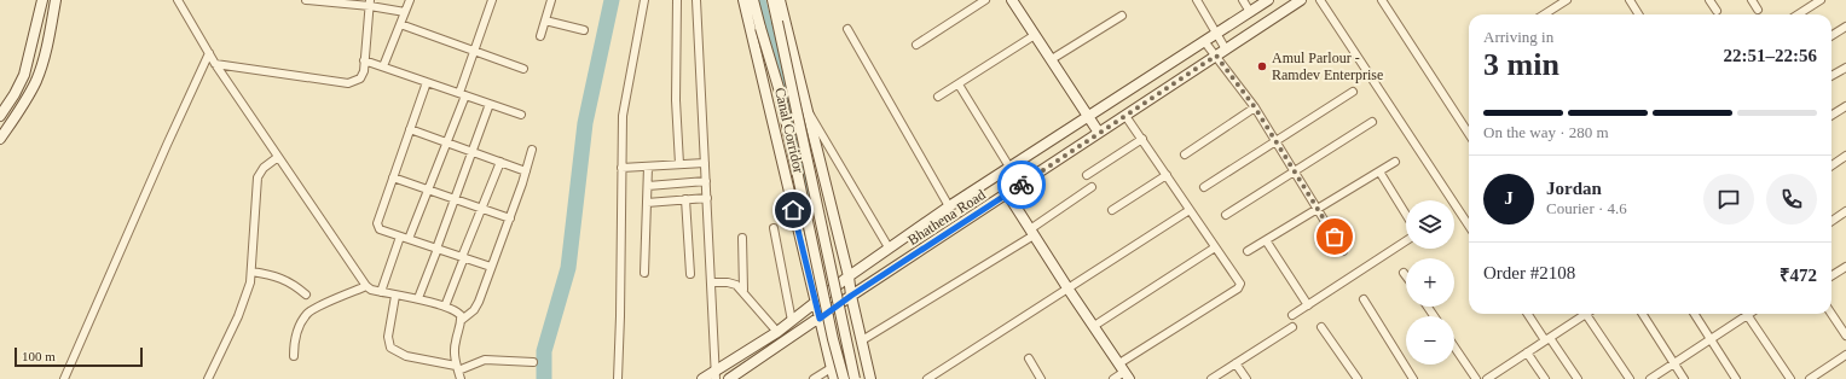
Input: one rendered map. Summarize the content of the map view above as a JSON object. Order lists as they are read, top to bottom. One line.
{"streets":{"main road":["Canal Corridor","Bhathena Road"]},"crossings":[["Canal Corridor","Bhathena Road"]],"places":["Amul Parlour - Ramdev Enterprise"],"scale_bar":"100 m","page":{"heading":["3 min","Arriving in","22:51–22:56"],"panel":["Jordan","Courier · 4.6","Order #2108","₹472"],"bar":"On the way · 280 m","round":"J","map_buttons":["+","−"],"scale":"100 m"}}
